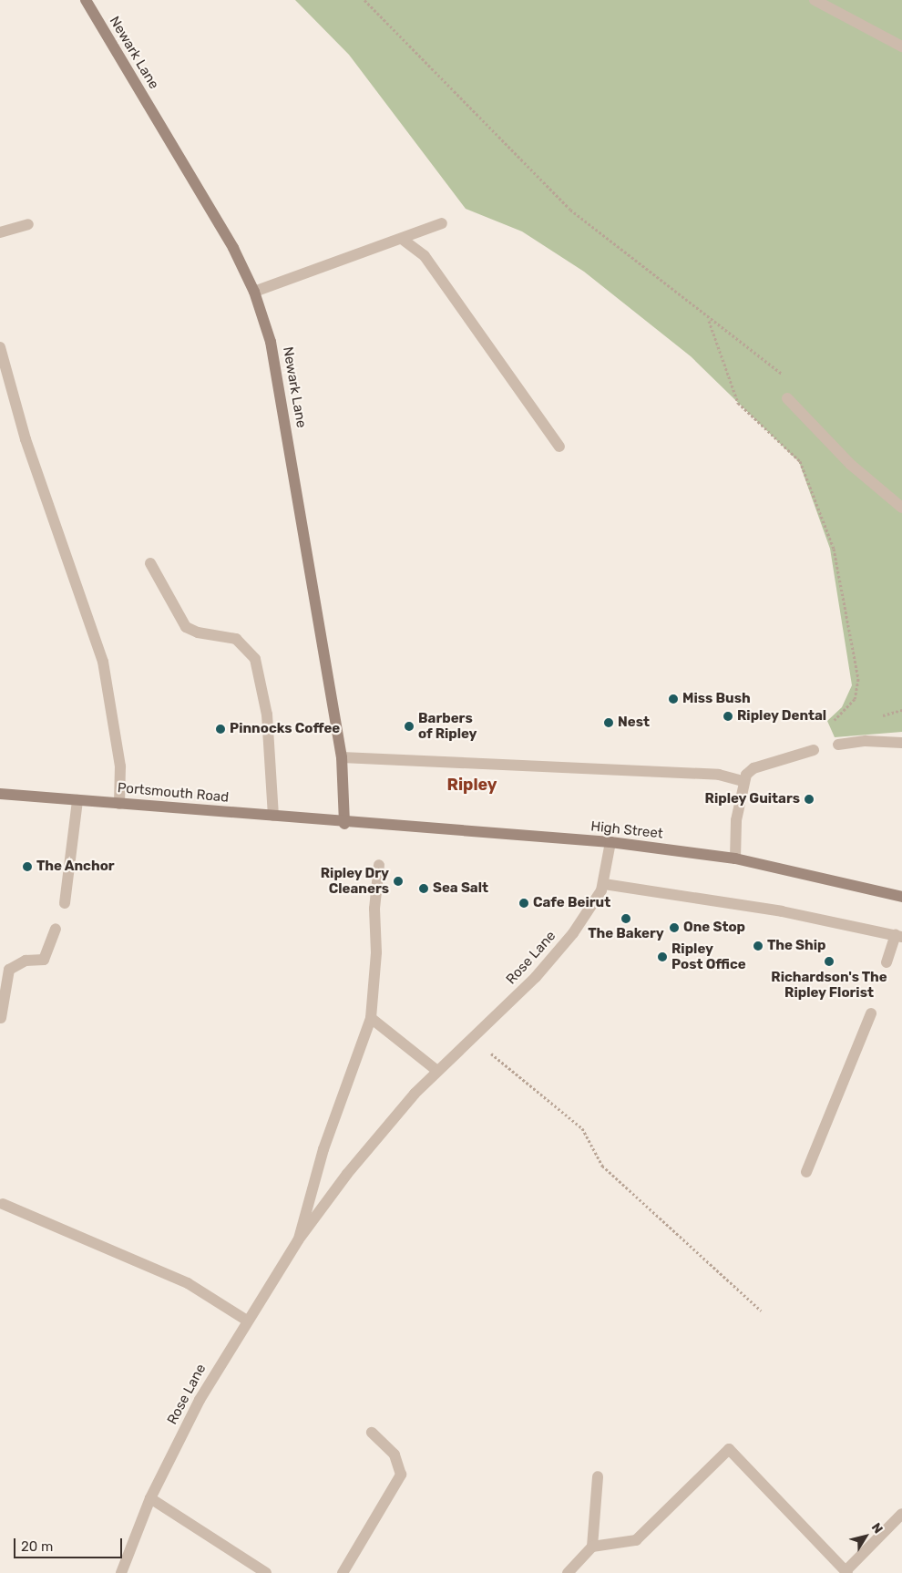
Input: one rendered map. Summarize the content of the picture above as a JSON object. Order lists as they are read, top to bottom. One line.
{"streets":{"main road":["Newark Lane","Portsmouth Road","High Street"],"street":["Rose Lane"]},"crossings":[["Newark Lane","Portsmouth Road"],["Newark Lane","High Street"],["Portsmouth Road","High Street"],["High Street","Rose Lane"]],"districts":["Ripley"],"places":["Miss Bush","Ripley Dental","Nest","Barbers of Ripley","Pinnocks Coffee","Ripley Guitars","The Anchor","Ripley Dry Cleaners","Sea Salt","Cafe Beirut","The Bakery","One Stop","The Ship","Ripley Post Office","Richardson's The Ripley Florist"],"scale_bar":"20 m","north":"top right"}
